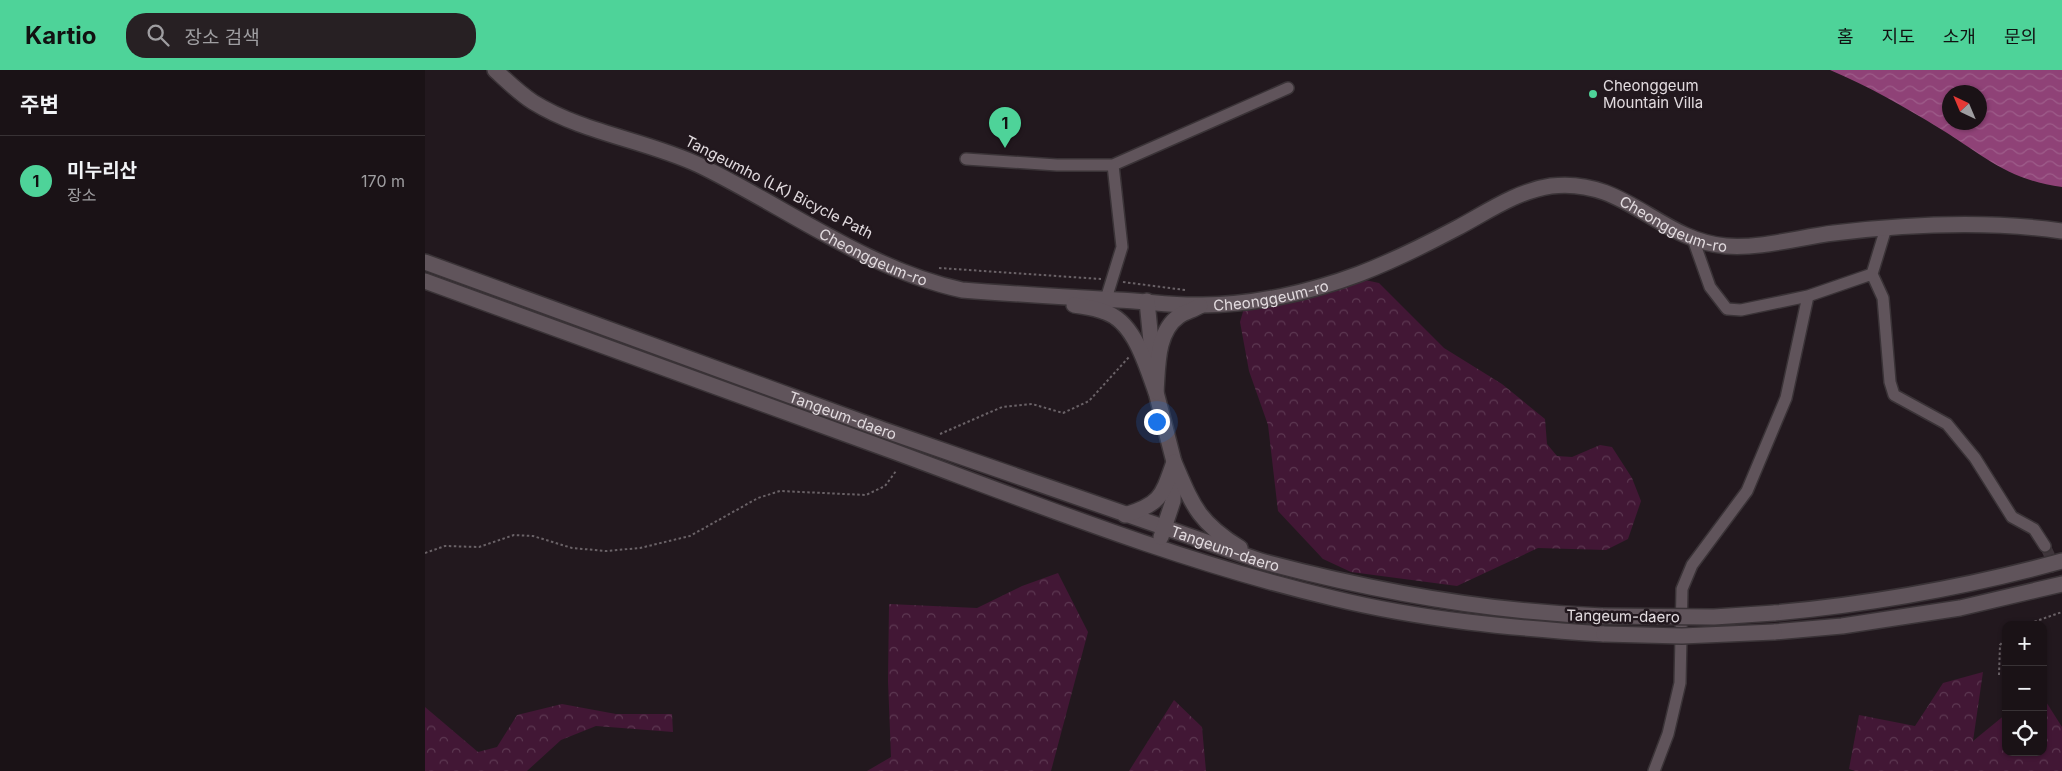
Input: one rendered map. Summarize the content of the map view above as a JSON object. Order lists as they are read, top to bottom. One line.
{"streets":{"main road":["Cheonggeum-ro","Tangeum-daero"]},"places":["Cheonggeum Mountain Villa"],"north":"top left","page":{"header":"Kartio","search":"장소 검색","nav":["홈","지도","소개","문의"],"heading":"주변","pins":"1","list":[{"mark":"1","name":"미누리산","note":"장소","value":"170 m"}],"map_buttons":["+","−"]}}
